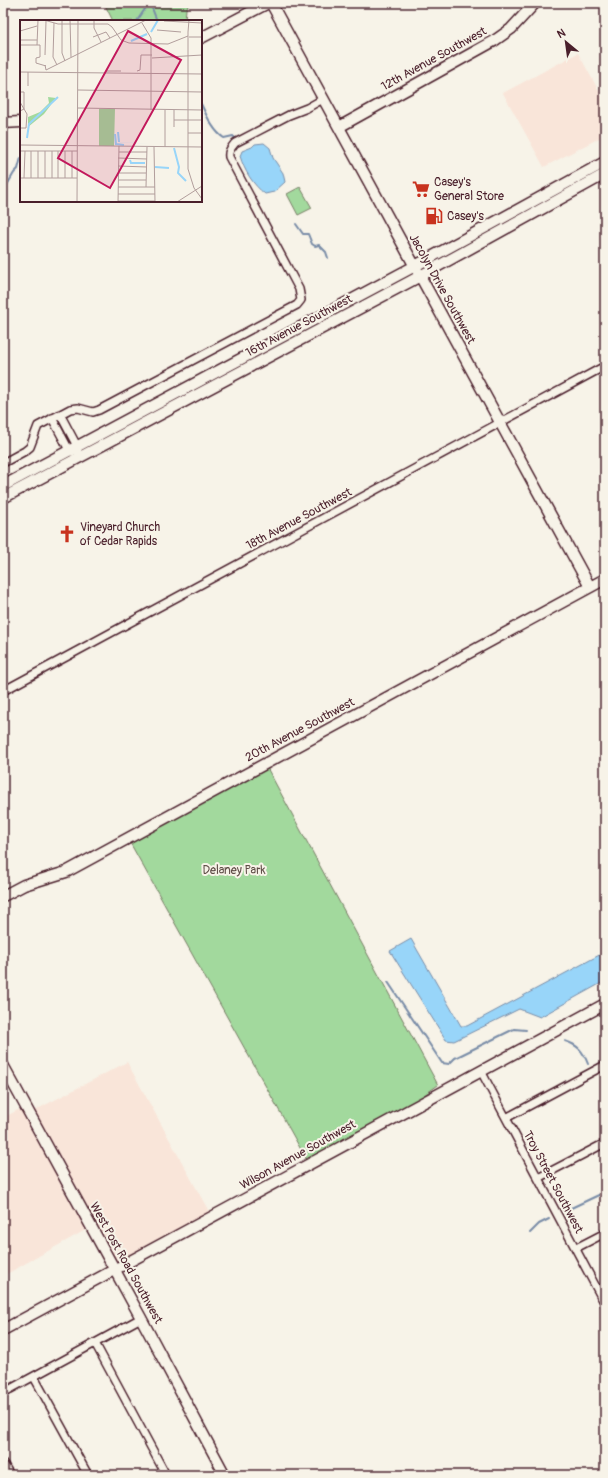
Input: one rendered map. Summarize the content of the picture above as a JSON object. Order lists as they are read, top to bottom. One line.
{"streets":{"street":["12th Avenue Southwest","Jacolyn Drive Southwest","16th Avenue Southwest","18th Avenue Southwest","20th Avenue Southwest","Wilson Avenue Southwest","Troy Street Southwest","West Post Road Southwest"]},"crossings":[["12th Avenue Southwest","Jacolyn Drive Southwest"],["Jacolyn Drive Southwest","16th Avenue Southwest"],["Jacolyn Drive Southwest","18th Avenue Southwest"],["Jacolyn Drive Southwest","20th Avenue Southwest"],["Wilson Avenue Southwest","Troy Street Southwest"],["Wilson Avenue Southwest","West Post Road Southwest"]],"parks":["Delaney Park"],"places":{"supermarket":["Casey's General Store"],"fuel station":["Casey's"],"church":["Vineyard Church of Cedar Rapids"]},"north":"top left"}
